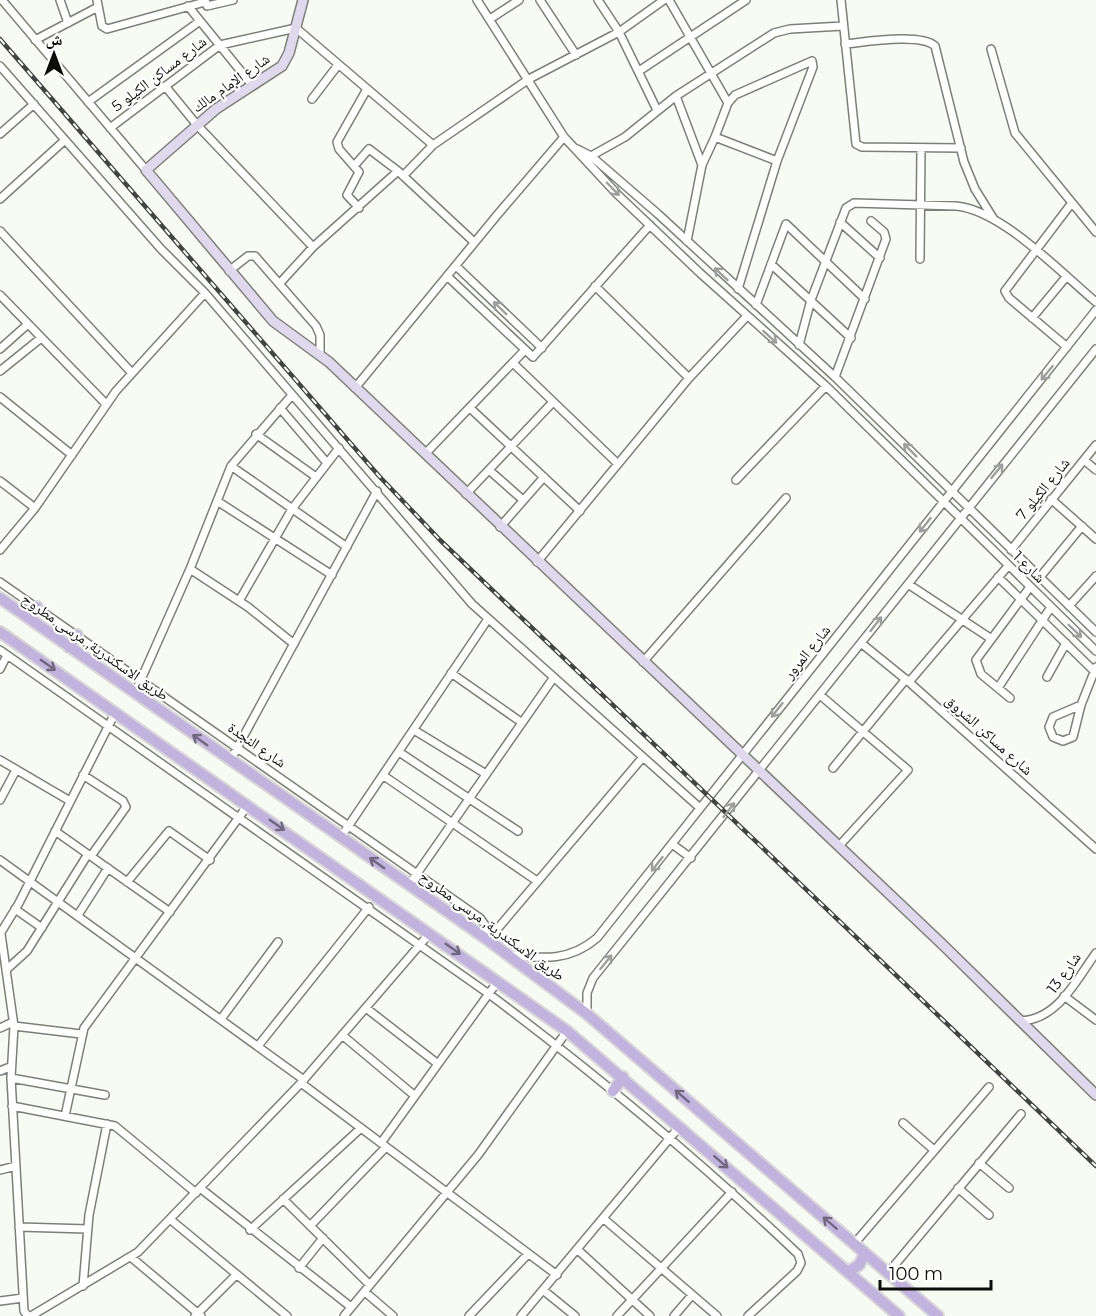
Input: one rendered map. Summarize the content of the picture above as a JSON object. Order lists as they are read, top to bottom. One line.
{"streets":{"main road":["طريق الاسكندرية, مرسى مطروح"],"street":["شارع مساكن الكيلو 5","شارع الإمام مالك","شارع الكيلو 7","شارع 1","شارع المرور","شارع مساكن الشروق","شارع النجدة","شارع 13"]},"crossings":[["شارع مساكن الكيلو 5","شارع الإمام مالك"],["شارع الكيلو 7","شارع 1"],["شارع 1","شارع المرور"],["طريق الاسكندرية, مرسى مطروح","شارع المرور"],["طريق الاسكندرية, مرسى مطروح","شارع النجدة"]],"scale_bar":"100 m","north":"top"}
